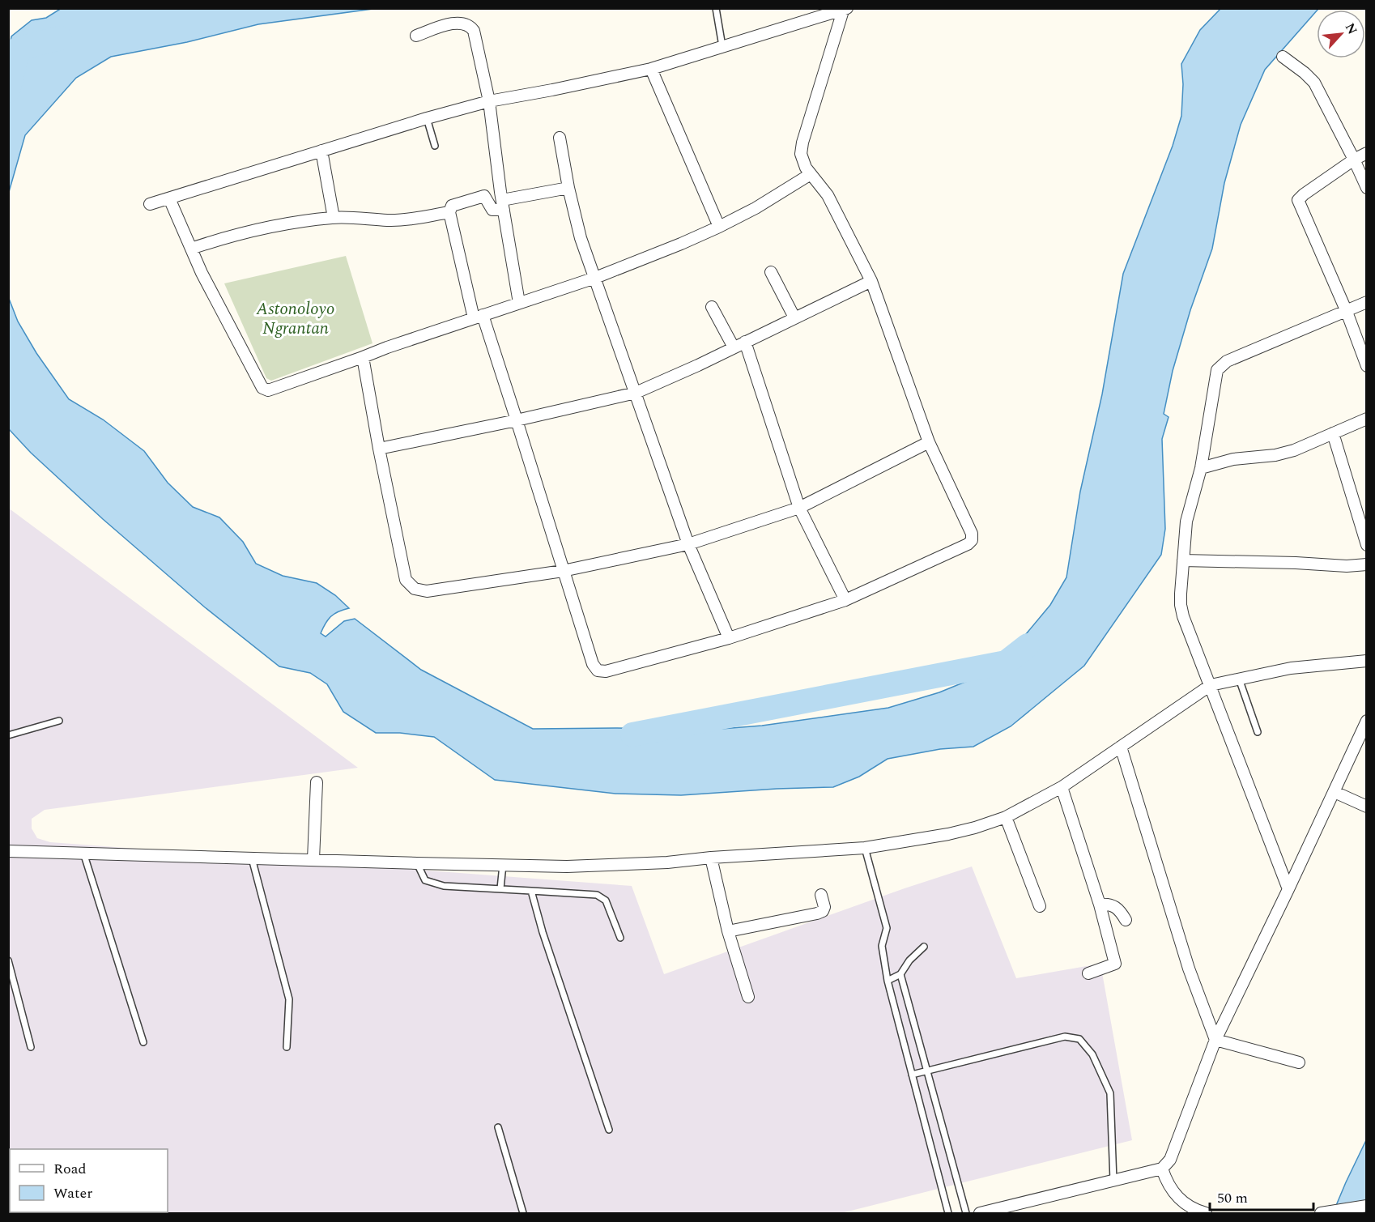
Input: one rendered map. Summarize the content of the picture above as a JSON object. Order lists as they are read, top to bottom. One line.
{"parks":["Astonoloyo Ngrantan"],"legend":["Road","Water"],"scale_bar":"50 m","north":"top right"}
